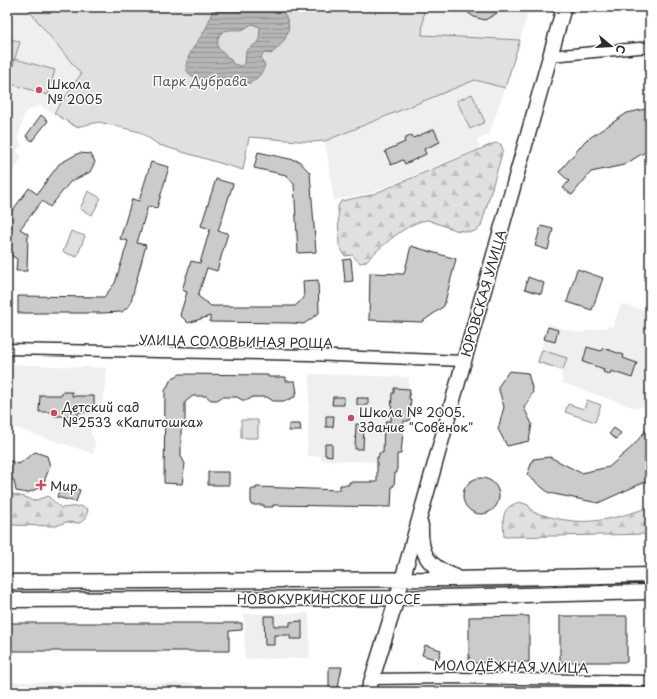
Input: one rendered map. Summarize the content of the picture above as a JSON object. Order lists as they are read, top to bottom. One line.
{"streets":{"main road":["ЮРОВСКАЯ УЛИЦА","НОВОКУРКИНСКОЕ ШОССЕ"],"street":["УЛИЦА СОЛОВЬИНАЯ РОЩА","МОЛОДЁЖНАЯ УЛИЦА"]},"crossings":[["ЮРОВСКАЯ УЛИЦА","УЛИЦА СОЛОВЬИНАЯ РОЩА"],["ЮРОВСКАЯ УЛИЦА","НОВОКУРКИНСКОЕ ШОССЕ"],["ЮРОВСКАЯ УЛИЦА","МОЛОДЁЖНАЯ УЛИЦА"]],"parks":["Парк Дубрава"],"places":{"other":["Школа № 2005","Детский сад №2533 «Капитошка»","Школа № 2005. Здание \"Совёнок\""],"health":["Мир"]},"north":"right"}
